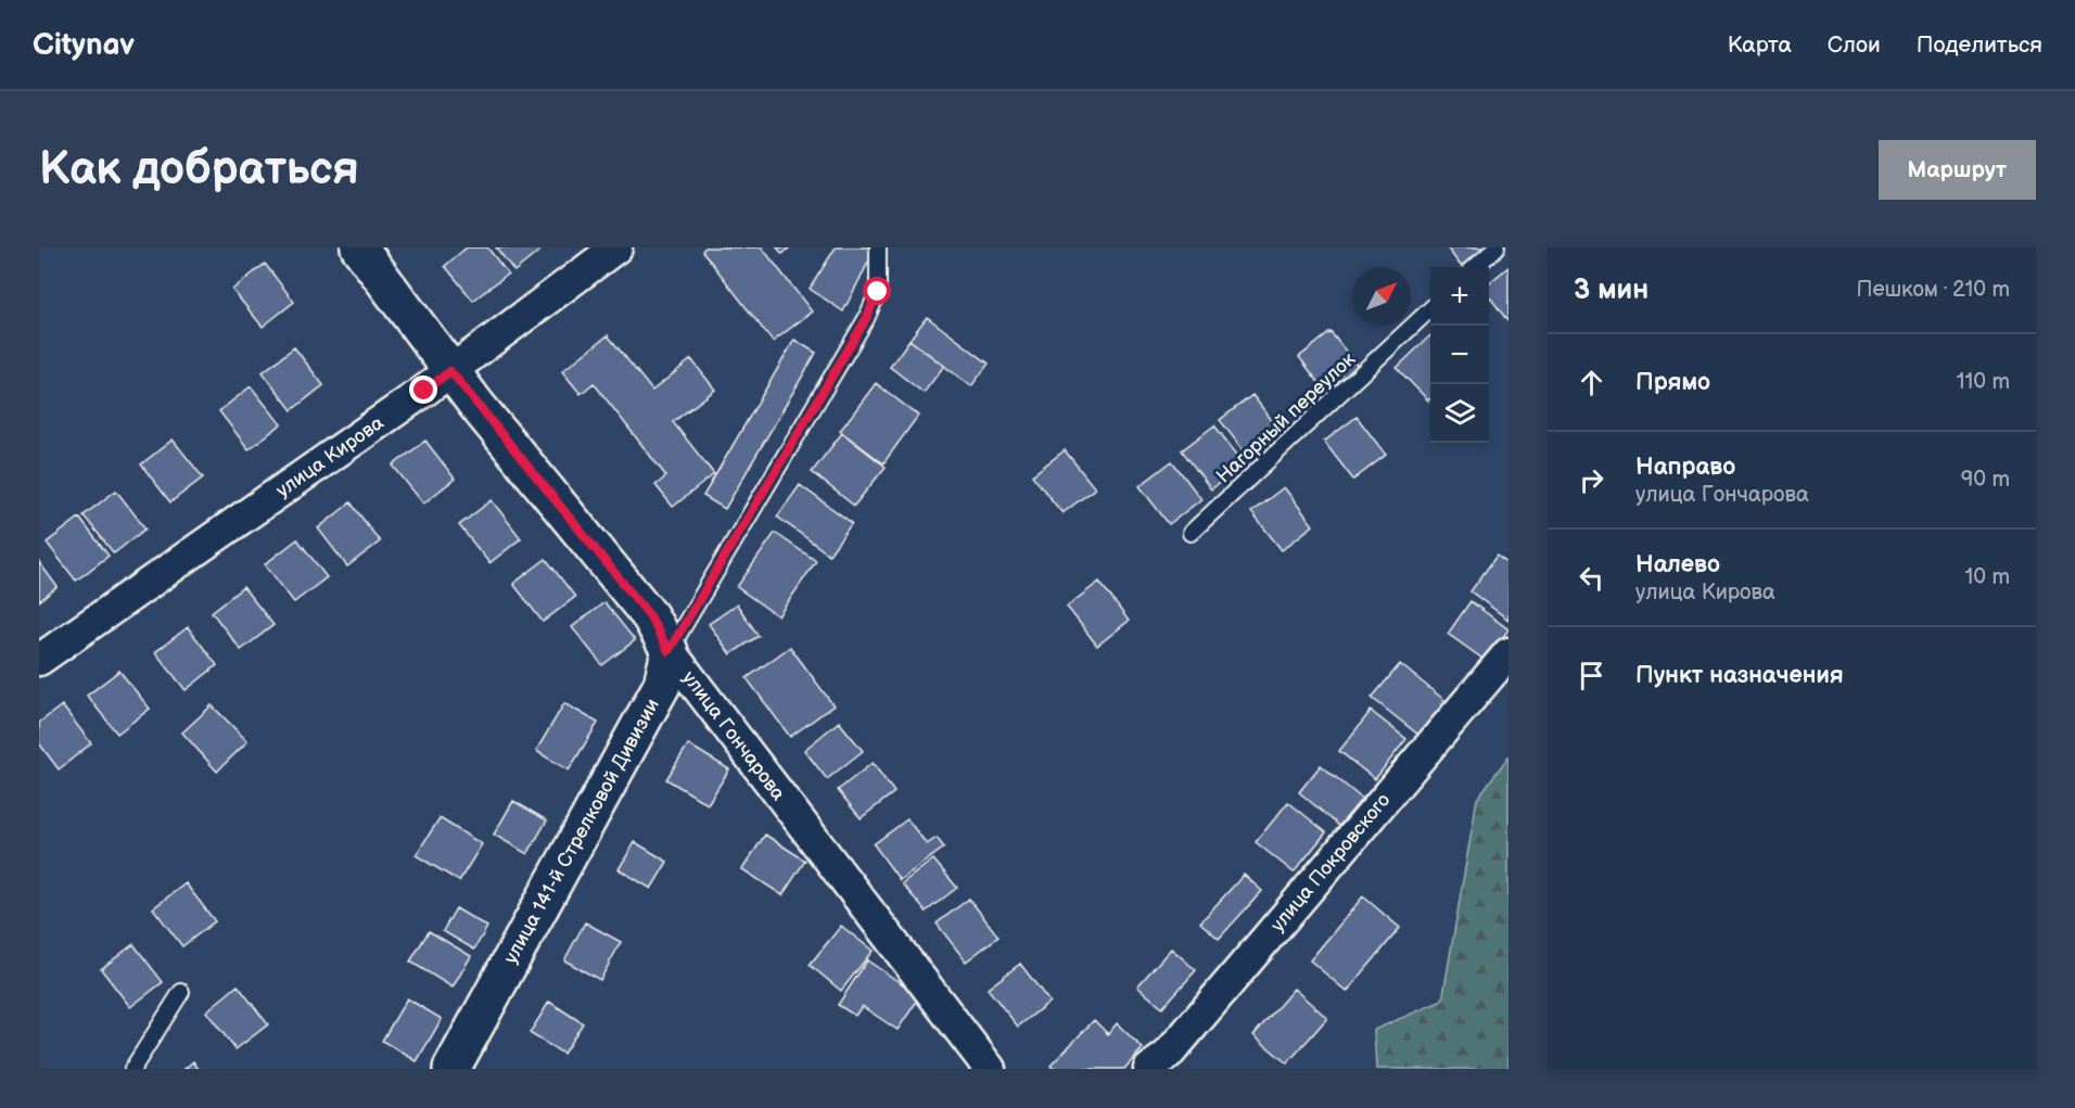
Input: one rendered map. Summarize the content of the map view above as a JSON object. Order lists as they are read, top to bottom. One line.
{"streets":{"main road":["улица Гончарова","улица 141-й Стрелковой Дивизии"],"street":["улица Кирова","улица Покровского"],"lane":["Нагорный переулок"]},"crossings":[["улица Кирова","улица Гончарова"],["улица Гончарова","улица 141-й Стрелковой Дивизии"]],"north":"top right","page":{"header":"Citynav","nav":["Карта","Слои","Поделиться"],"buttons":"Маршрут","title":"Как добраться","heading":["3 мин","Пешком · 210 m"],"map_buttons":["+","−"],"list":[["Прямо","110 m"],["Направо","улица Гончарова","90 m"],["Налево","улица Кирова","10 m"],"Пункт назначения"]}}
